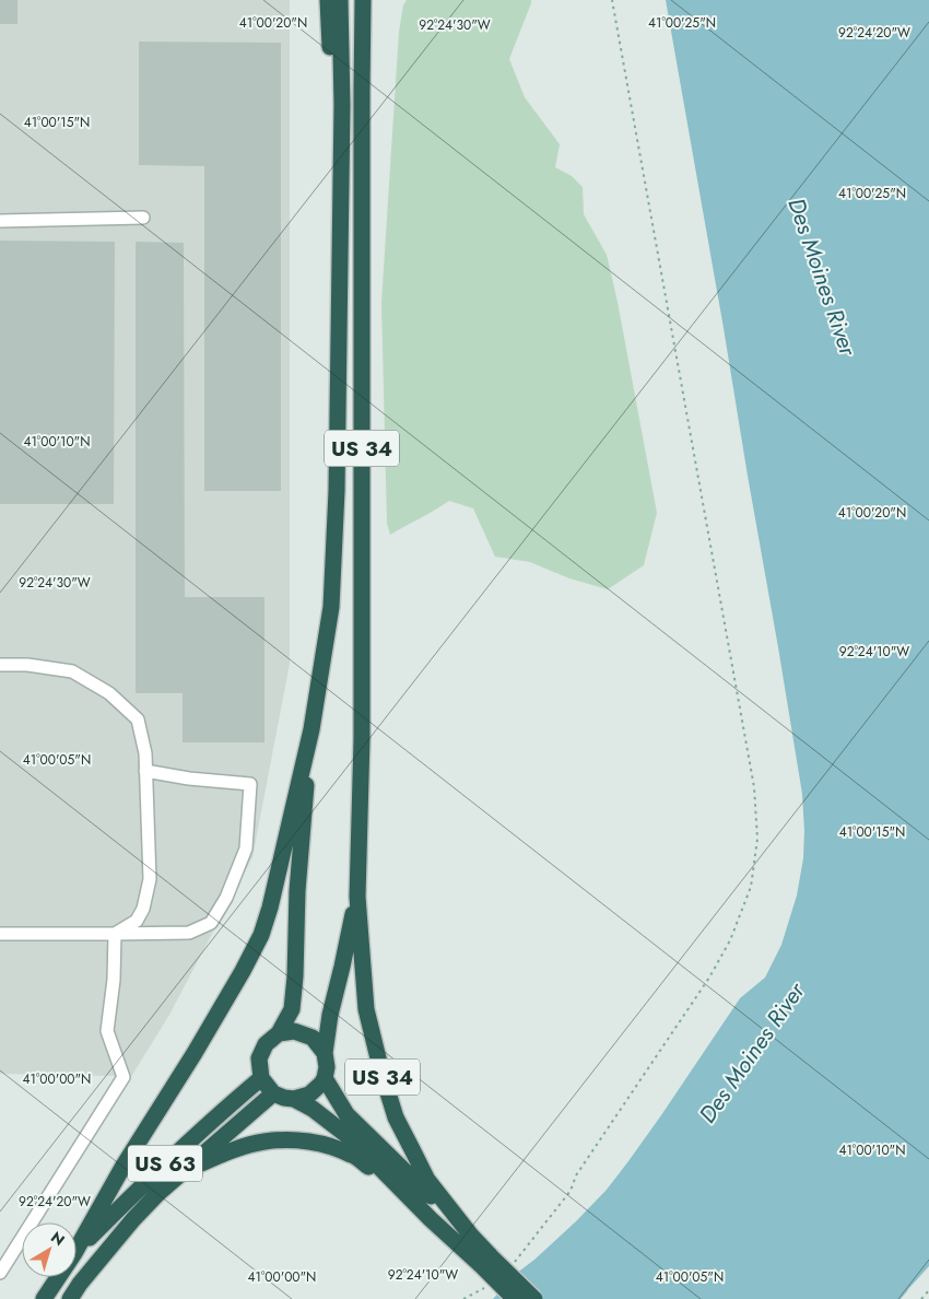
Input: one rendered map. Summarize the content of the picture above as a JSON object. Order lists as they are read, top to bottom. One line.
{"streets":{"highway":["US 34","US 63"]},"crossings":[["US 34","US 63"]],"water":["Des Moines River"],"north":"top right","coordinates":["41°00'20\"N","41°00'25\"N","92°24'30\"W","92°24'20\"W","41°00'15\"N","41°00'10\"N","92°24'10\"W","41°00'05\"N","41°00'00\"N"]}
